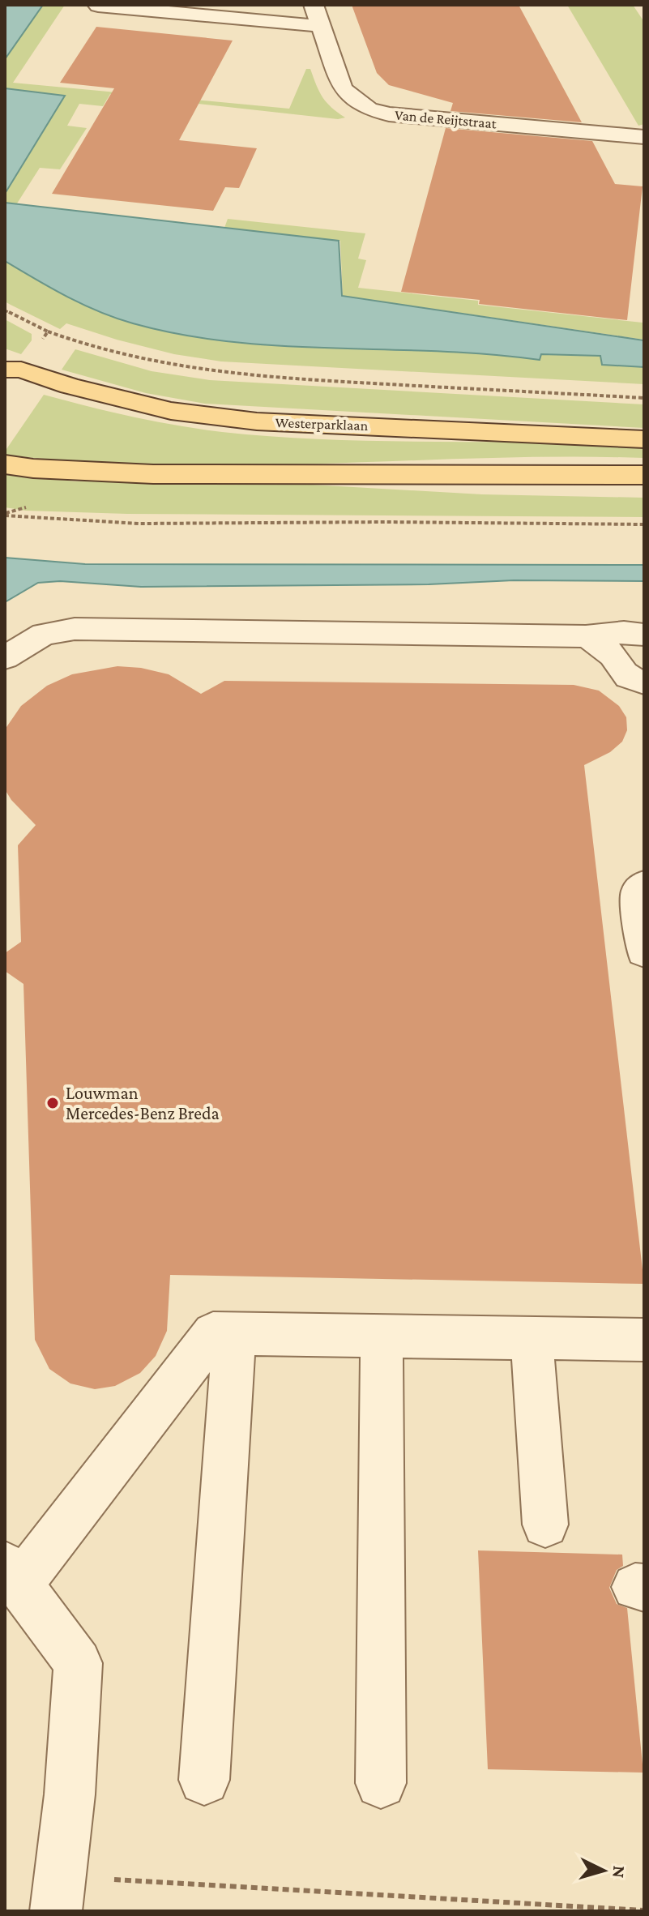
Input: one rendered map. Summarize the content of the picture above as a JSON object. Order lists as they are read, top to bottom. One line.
{"streets":{"main road":["Westerparklaan"],"street":["Van de Reijtstraat"]},"places":["Louwman Mercedes-Benz Breda"],"north":"right"}
